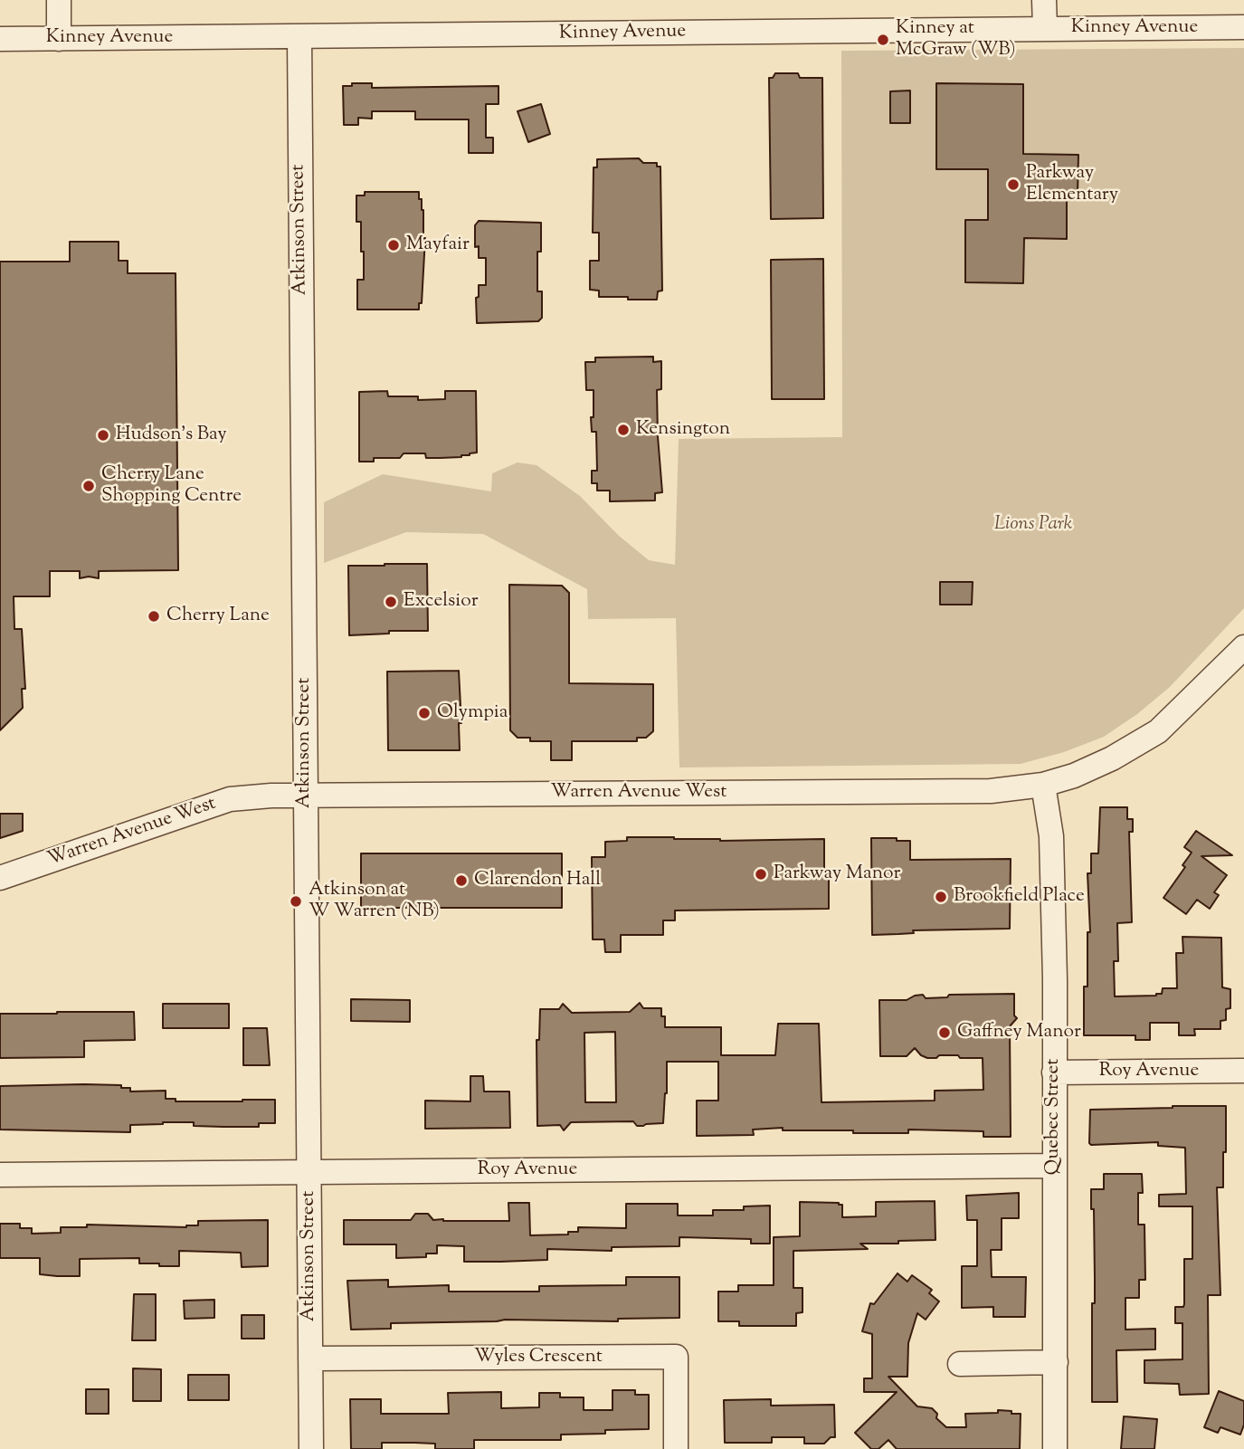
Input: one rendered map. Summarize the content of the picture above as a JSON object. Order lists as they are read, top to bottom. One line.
{"streets":{"street":["Kinney Avenue","Atkinson Street","Warren Avenue West","Roy Avenue","Quebec Street","Wyles Crescent"]},"crossings":[["Kinney Avenue","Atkinson Street"],["Atkinson Street","Warren Avenue West"],["Atkinson Street","Roy Avenue"],["Atkinson Street","Wyles Crescent"],["Warren Avenue West","Quebec Street"],["Roy Avenue","Quebec Street"]],"parks":["Lions Park"],"places":["Kinney at McGraw (WB)","Parkway Elementary","Mayfair","Kensington","Hudson's Bay","Cherry Lane Shopping Centre","Excelsior","Cherry Lane","Olympia","Parkway Manor","Clarendon Hall","Brookfield Place","Atkinson at W Warren (NB)","Gaffney Manor"]}
